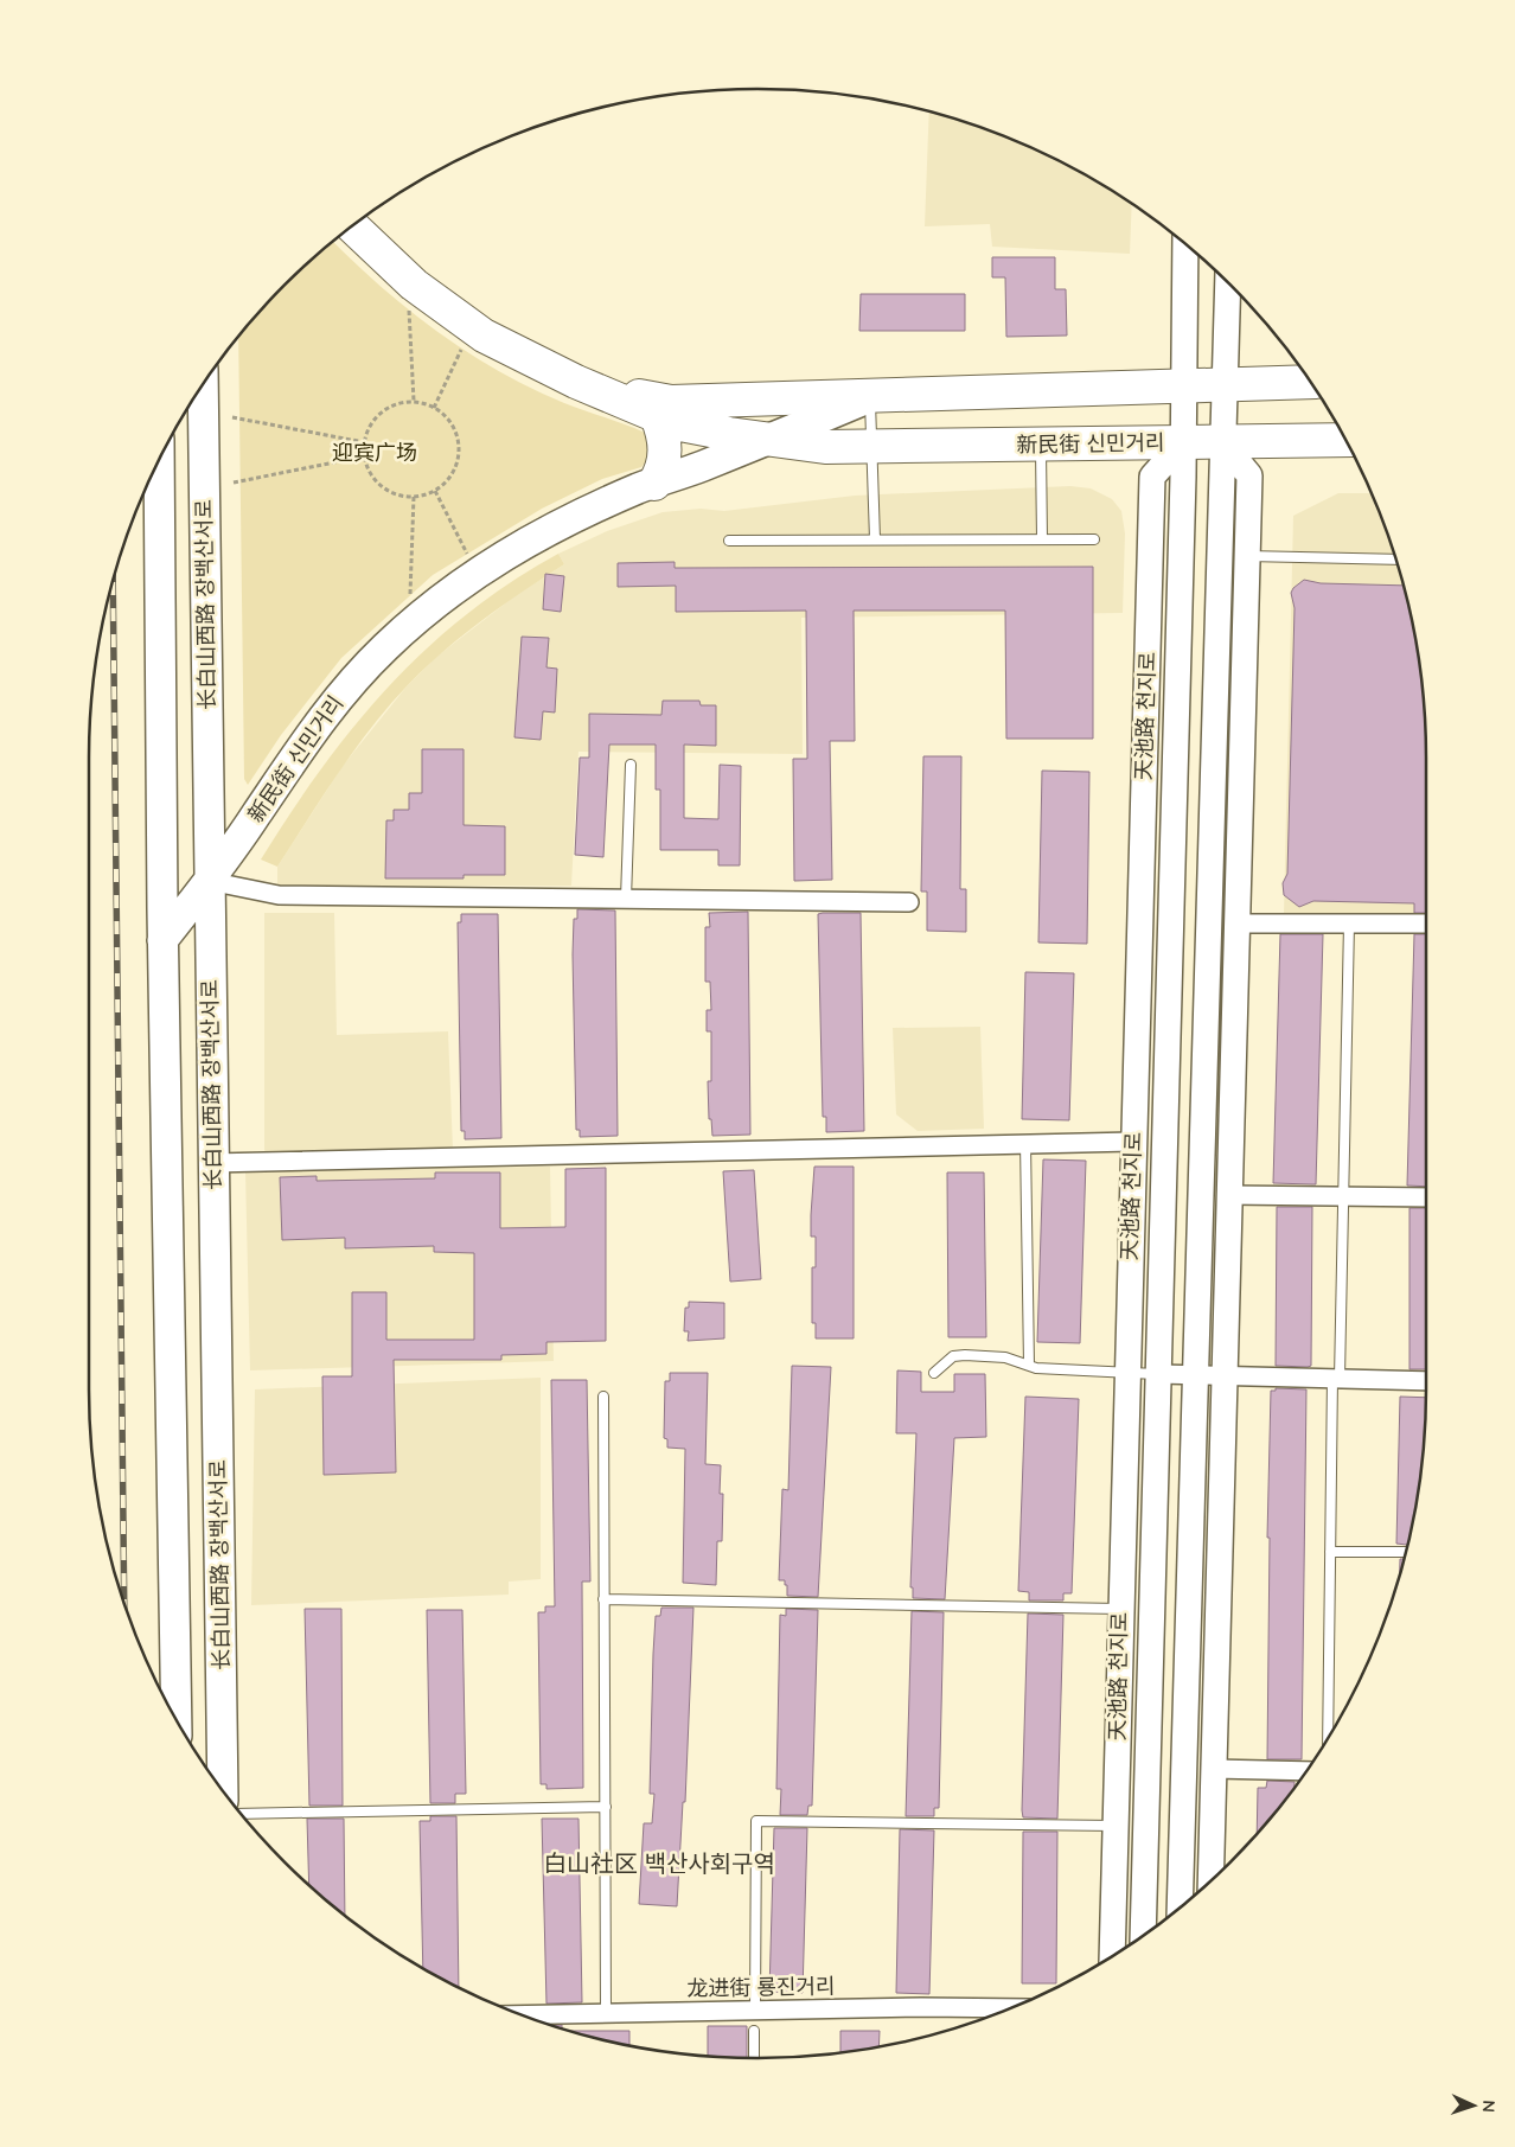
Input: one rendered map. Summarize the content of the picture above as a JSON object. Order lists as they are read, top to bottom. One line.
{"streets":{"highway":["新民街 신민거리"],"main road":["长白山西路 장백산서로","天池路 천지로"],"street":["龙进街 룡진거리"]},"crossings":[["新民街 신민거리","长白山西路 장백산서로"],["新民街 신민거리","天池路 천지로"]],"districts":["白山社区 백산사회구역"],"parks":["迎宾广场"],"north":"right"}
